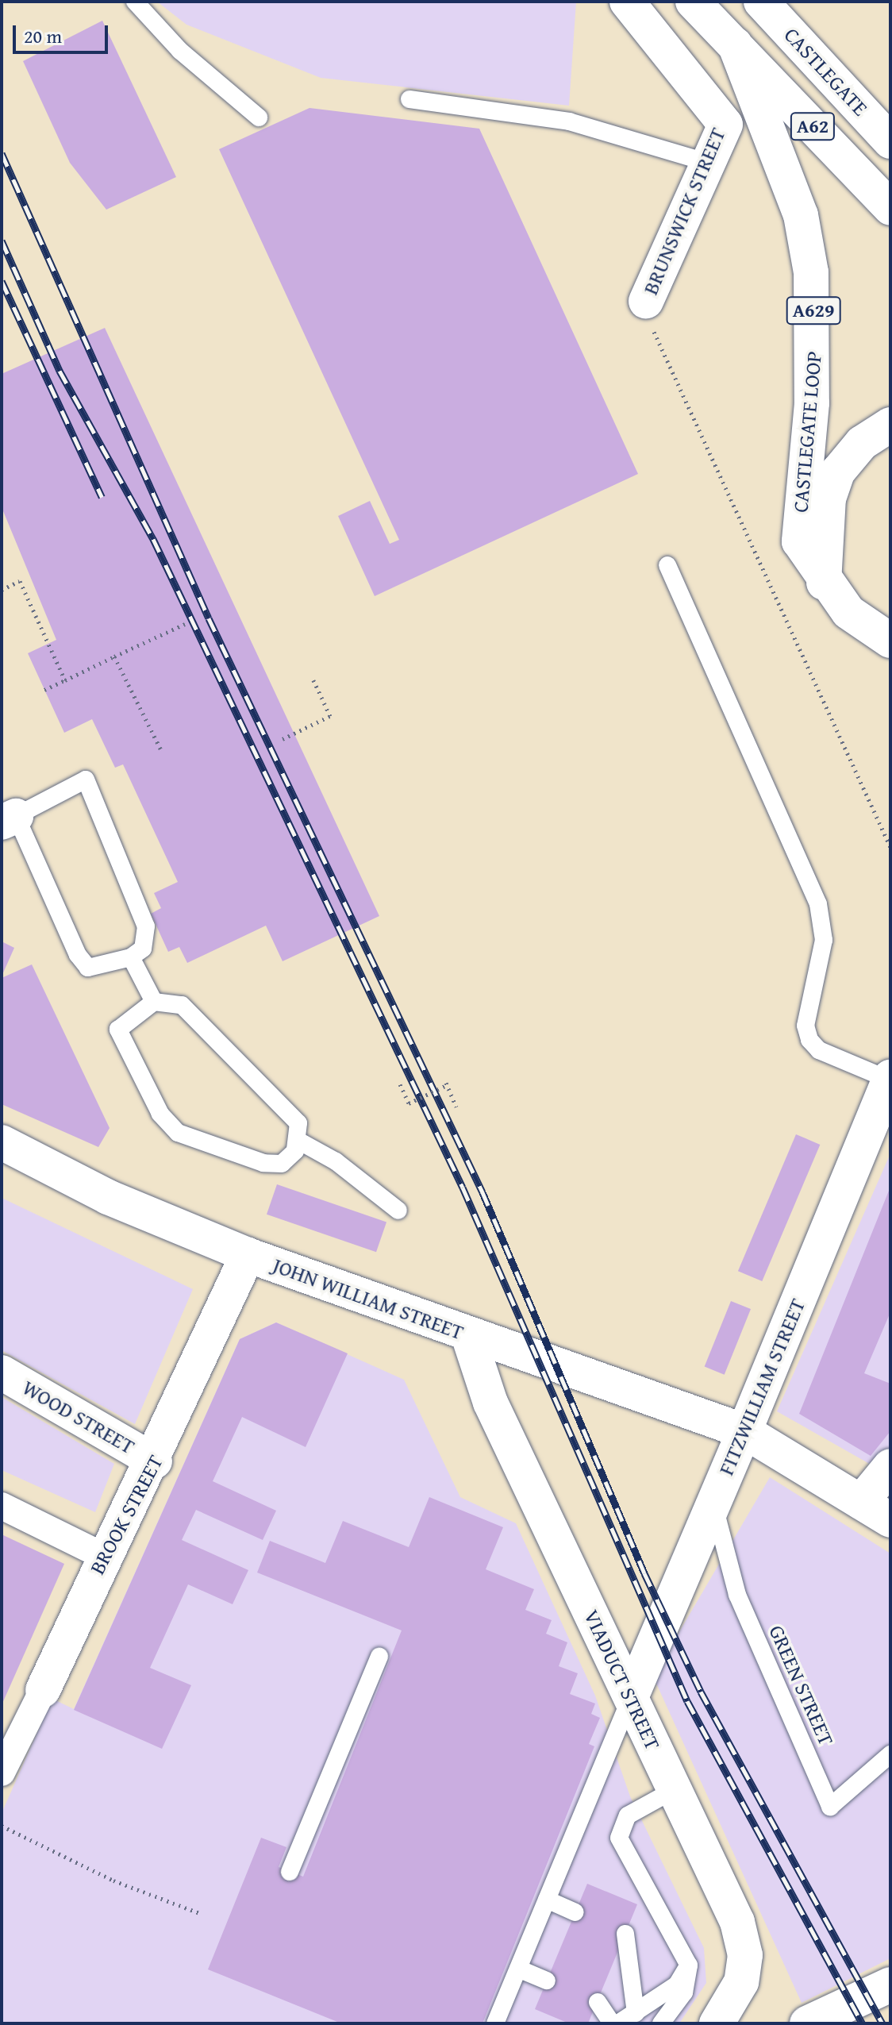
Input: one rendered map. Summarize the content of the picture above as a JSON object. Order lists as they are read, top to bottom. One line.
{"streets":{"main road":["CASTLEGATE","A62","BRUNSWICK STREET","A629","CASTLEGATE LOOP","JOHN WILLIAM STREET","FITZWILLIAM STREET","WOOD STREET","BROOK STREET","VIADUCT STREET"],"lane":["GREEN STREET"]},"crossings":[["A62","CASTLEGATE LOOP"],["JOHN WILLIAM STREET","FITZWILLIAM STREET"],["JOHN WILLIAM STREET","BROOK STREET"],["JOHN WILLIAM STREET","VIADUCT STREET"],["FITZWILLIAM STREET","VIADUCT STREET"],["FITZWILLIAM STREET","GREEN STREET"],["WOOD STREET","BROOK STREET"]],"scale_bar":"20 m"}
